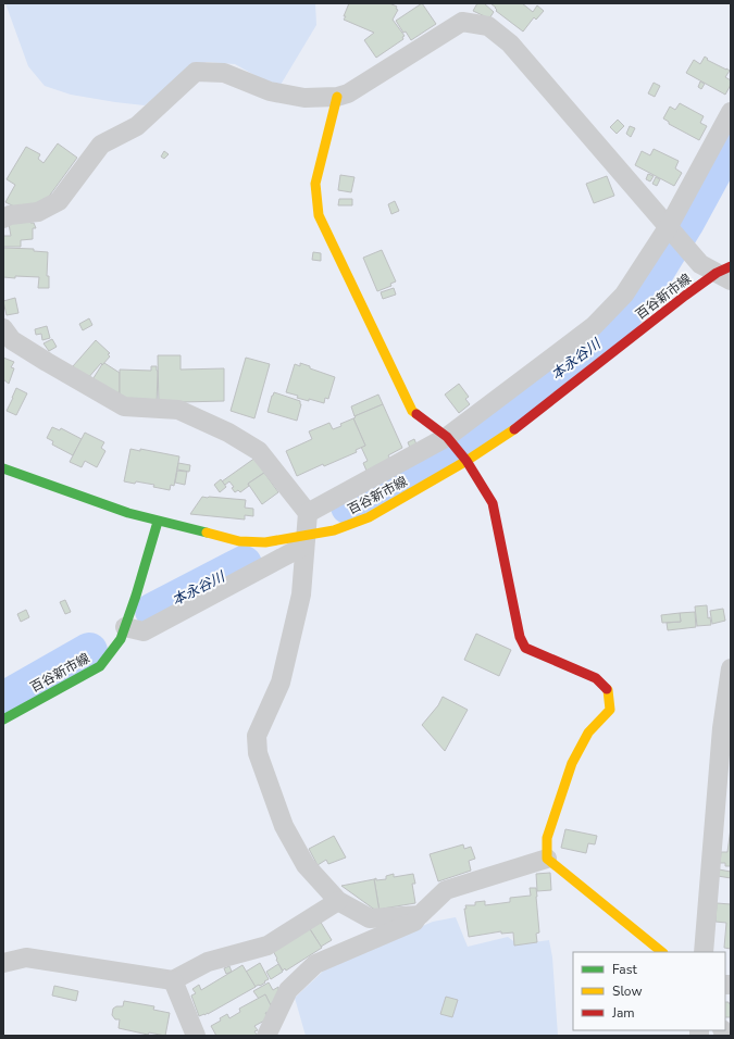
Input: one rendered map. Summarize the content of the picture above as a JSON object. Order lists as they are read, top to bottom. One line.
{"streets":{"street":["百谷新市線"]},"water":["本永谷川"],"legend":["Fast","Slow","Jam"]}
